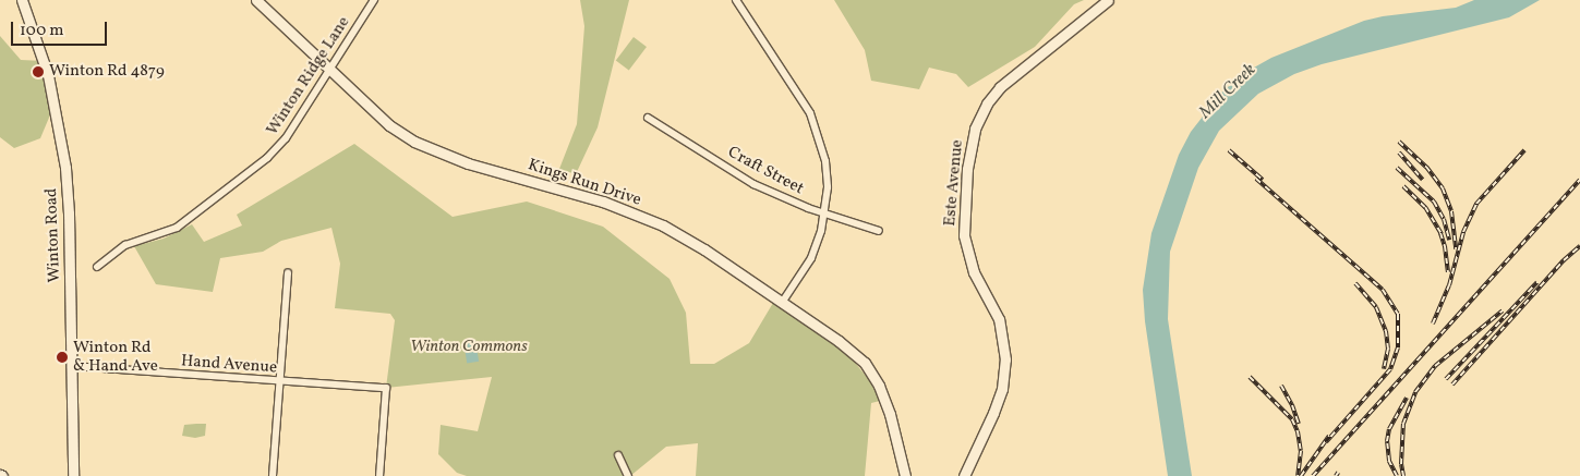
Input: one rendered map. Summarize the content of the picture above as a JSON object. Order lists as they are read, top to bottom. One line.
{"streets":{"street":["Winton Ridge Lane","Craft Street","Kings Run Drive","Este Avenue","Winton Road","Hand Avenue"]},"crossings":[["Winton Ridge Lane","Kings Run Drive"],["Winton Road","Hand Avenue"]],"water":["Mill Creek"],"parks":["Winton Commons"],"places":["Winton Rd 4879","Winton Rd & Hand Ave"],"scale_bar":"100 m"}
